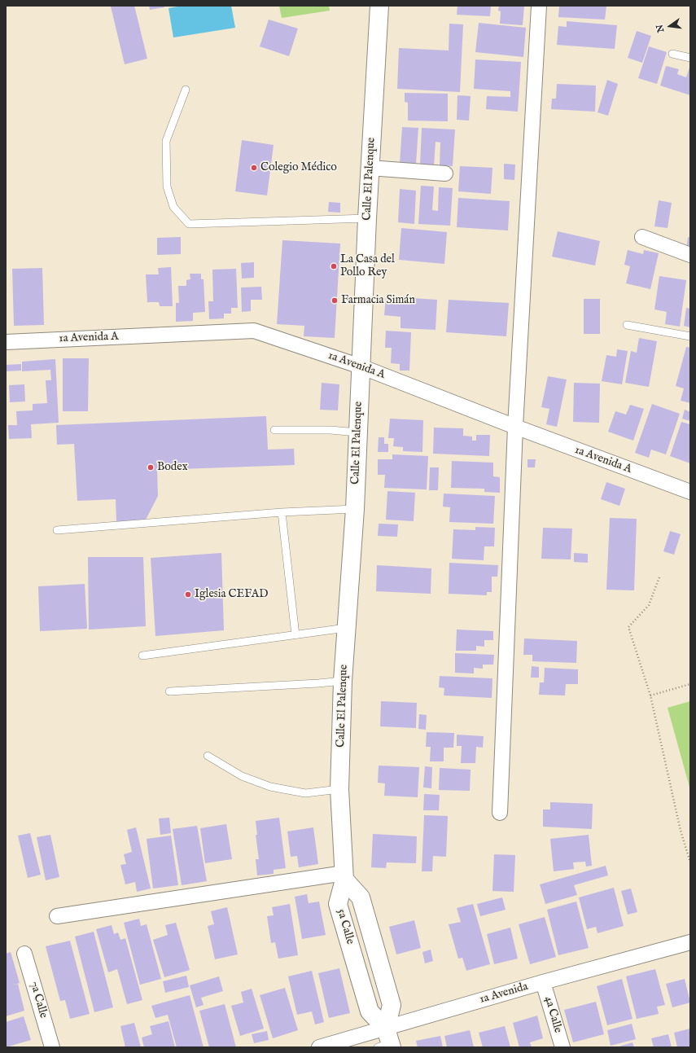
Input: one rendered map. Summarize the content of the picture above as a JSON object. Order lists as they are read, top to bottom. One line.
{"streets":{"street":["Calle El Palenque","1a Avenida A","5a Calle","1a Avenida","7a Calle","4a Calle"]},"crossings":[["Calle El Palenque","1a Avenida A"],["Calle El Palenque","5a Calle"],["5a Calle","1a Avenida"],["1a Avenida","4a Calle"]],"places":["Colegio Médico","La Casa del Pollo Rey","Farmacia Simán","Bodex","Iglesia CEFAD"],"north":"left"}
